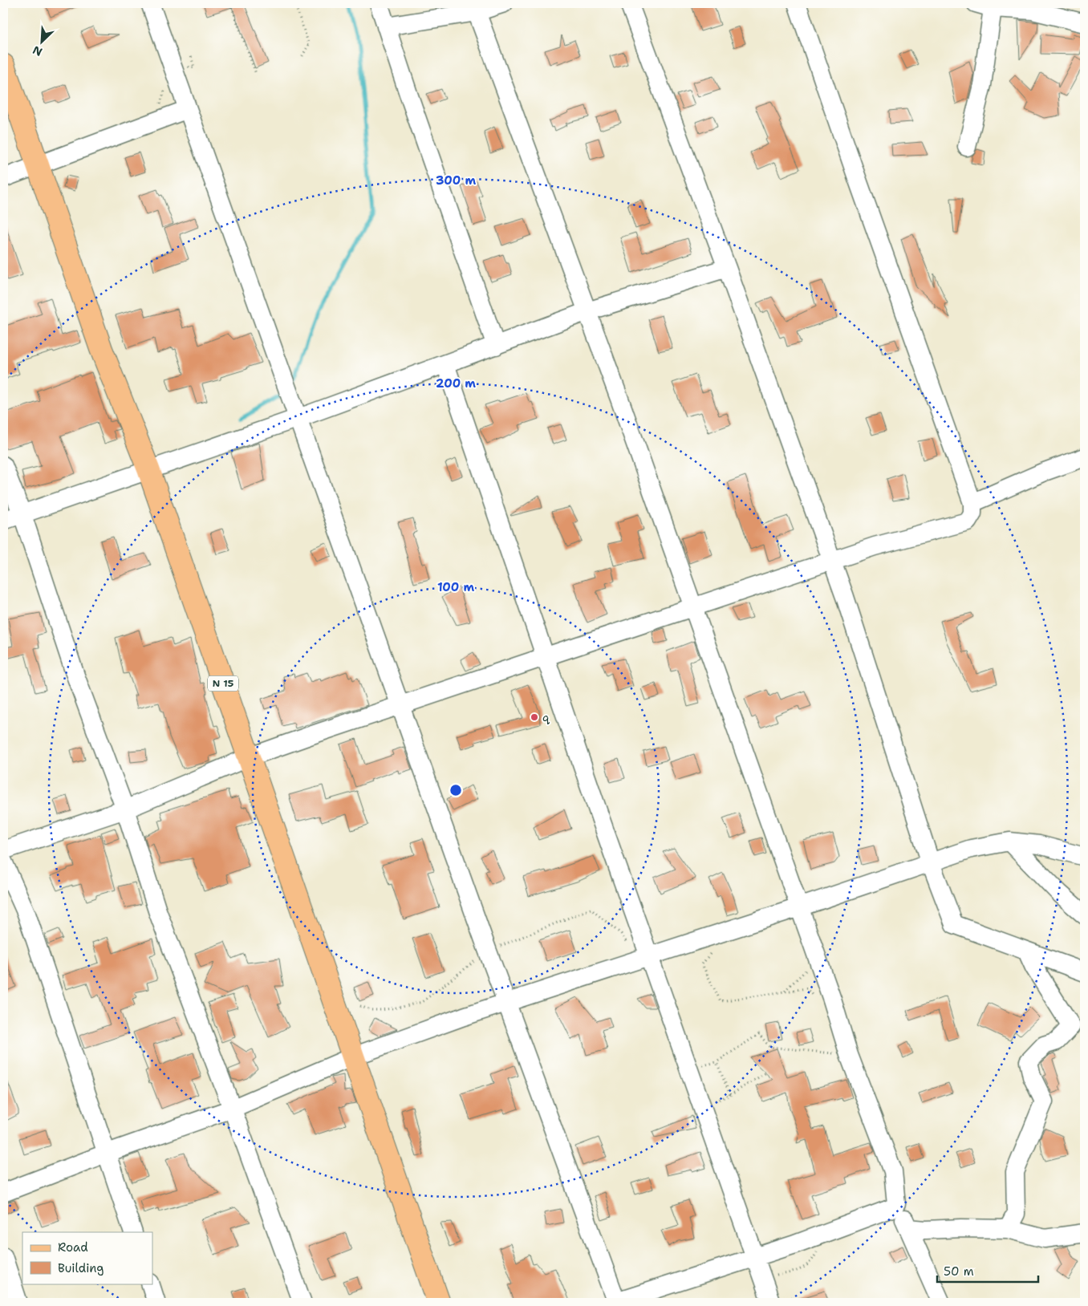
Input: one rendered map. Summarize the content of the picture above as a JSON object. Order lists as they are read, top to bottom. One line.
{"streets":{"main road":["N 15"]},"places":["q"],"legend":["Road","Building"],"scale_bar":"50 m","north":"bottom left","rings":["300 m","200 m","100 m"]}
